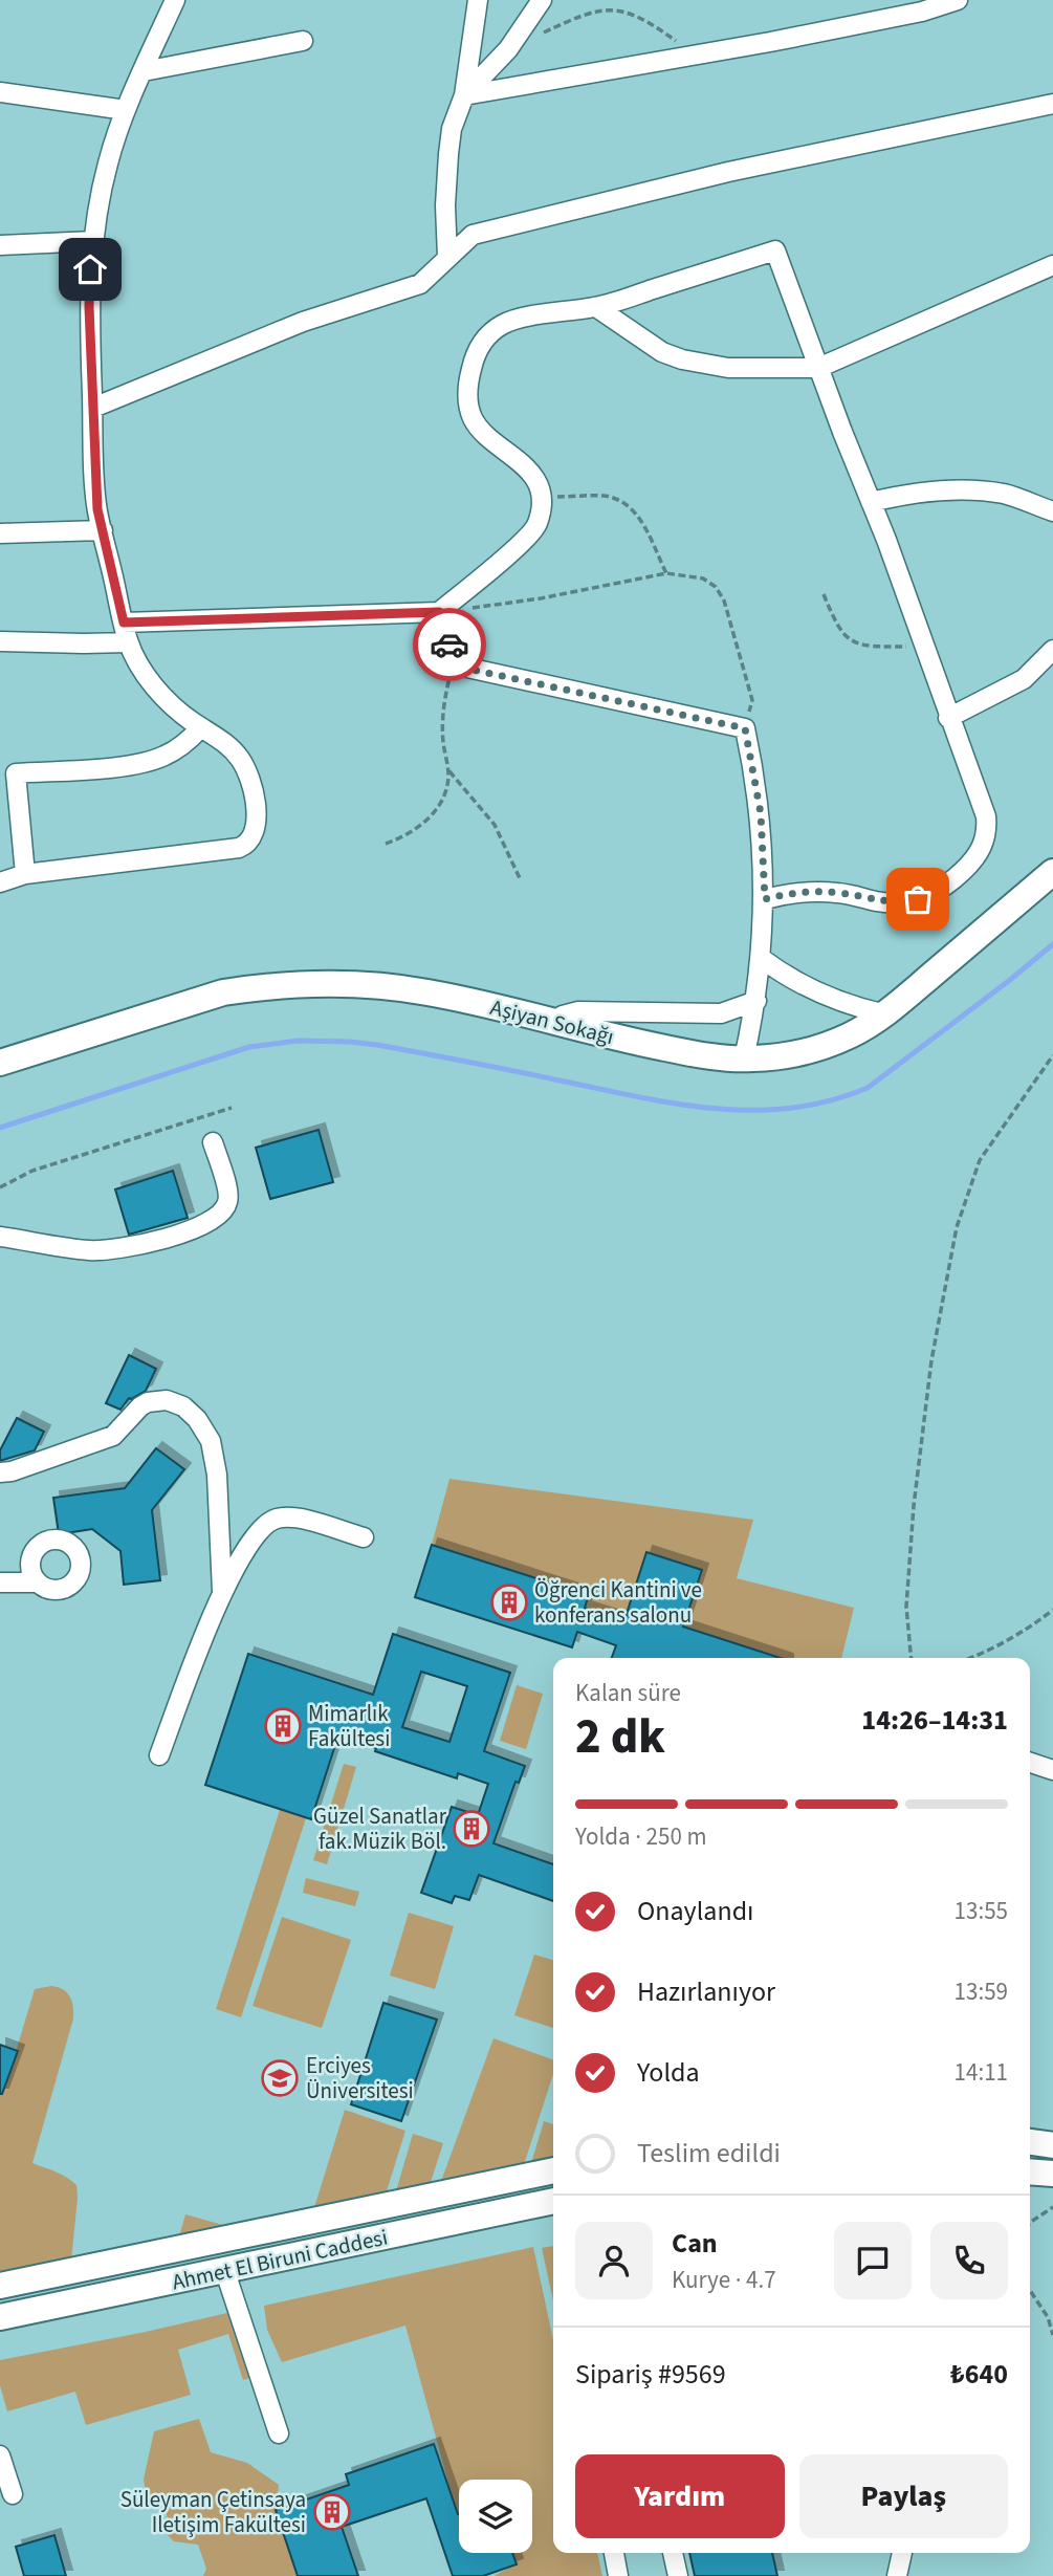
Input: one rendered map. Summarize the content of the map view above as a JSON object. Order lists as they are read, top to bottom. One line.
{"streets":{"street":["Aşiyan Sokağı","Ahmet El Biruni Caddesi"]},"places":{"building":["Öğrenci Kantini ve konferans salonu","Mimarlık Fakültesi","Güzel Sanatlar fak.Müzik Böl.","Süleyman Çetinsaya Iletişim Fakültesi"],"school or university":["Erciyes Üniversitesi"]},"page":{"heading":["2 dk","Kalan süre","14:26–14:31"],"panel":["Can","Kurye · 4.7","Sipariş #9569","₺640"],"bar":"Yolda · 250 m","list":[["Onaylandı","13:55"],["Hazırlanıyor","13:59"],["Yolda","14:11"],"Teslim edildi"],"buttons":["Yardım","Paylaş"]}}
